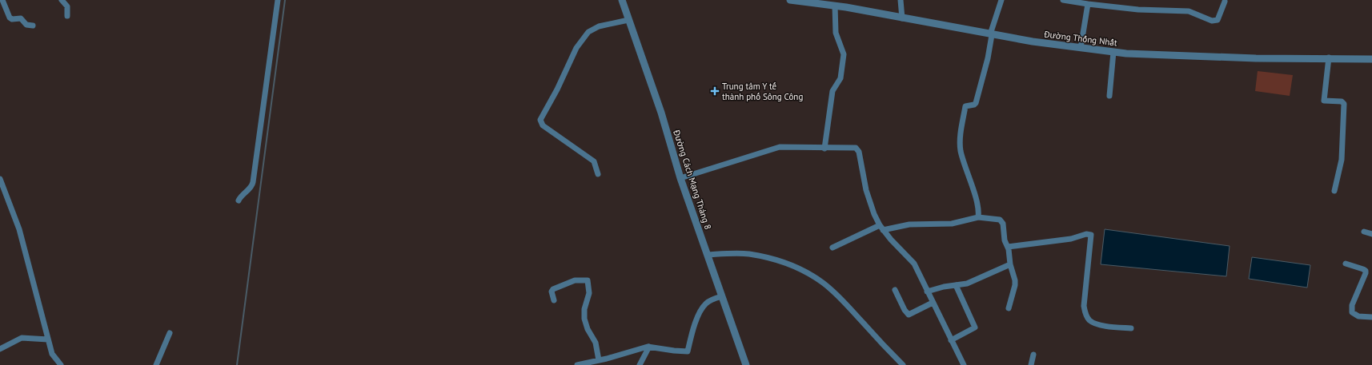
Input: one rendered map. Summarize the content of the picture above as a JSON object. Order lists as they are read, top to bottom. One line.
{"streets":{"street":["Đường Thống Nhất","Đường Cách Mạng Tháng 8"]},"places":{"health":["Trung tâm Y tế thành phố Sông Công"]}}
